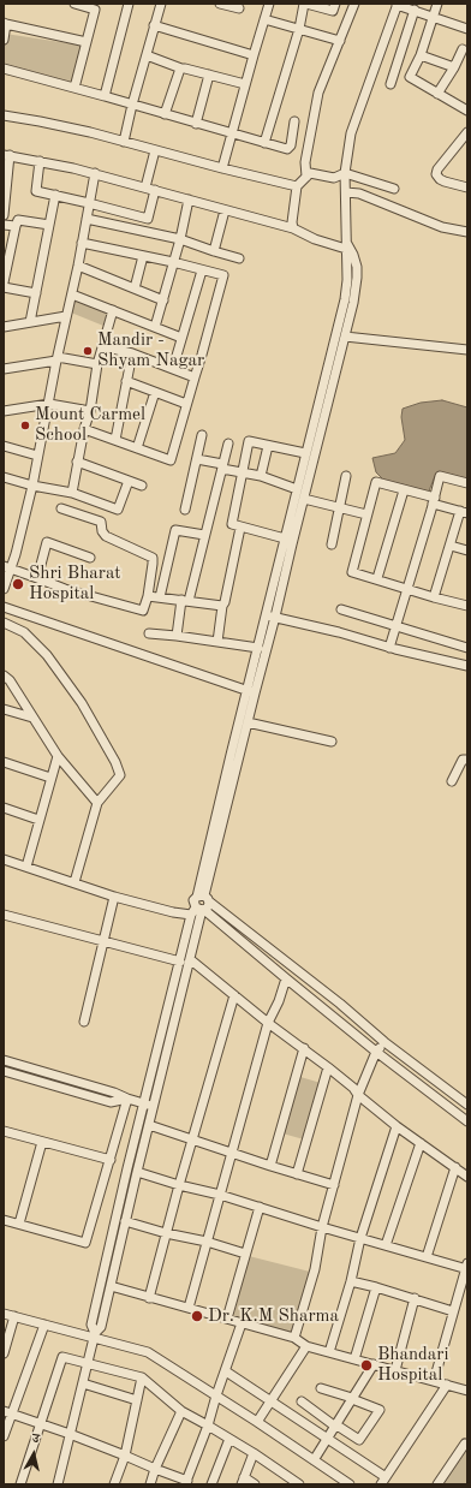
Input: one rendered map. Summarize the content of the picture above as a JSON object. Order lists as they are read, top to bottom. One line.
{"places":["Mandir - Shyam Nagar","Mount Carmel School","Shri Bharat Hospital","Dr. K.M Sharma","Bhandari Hospital"],"north":"top"}
